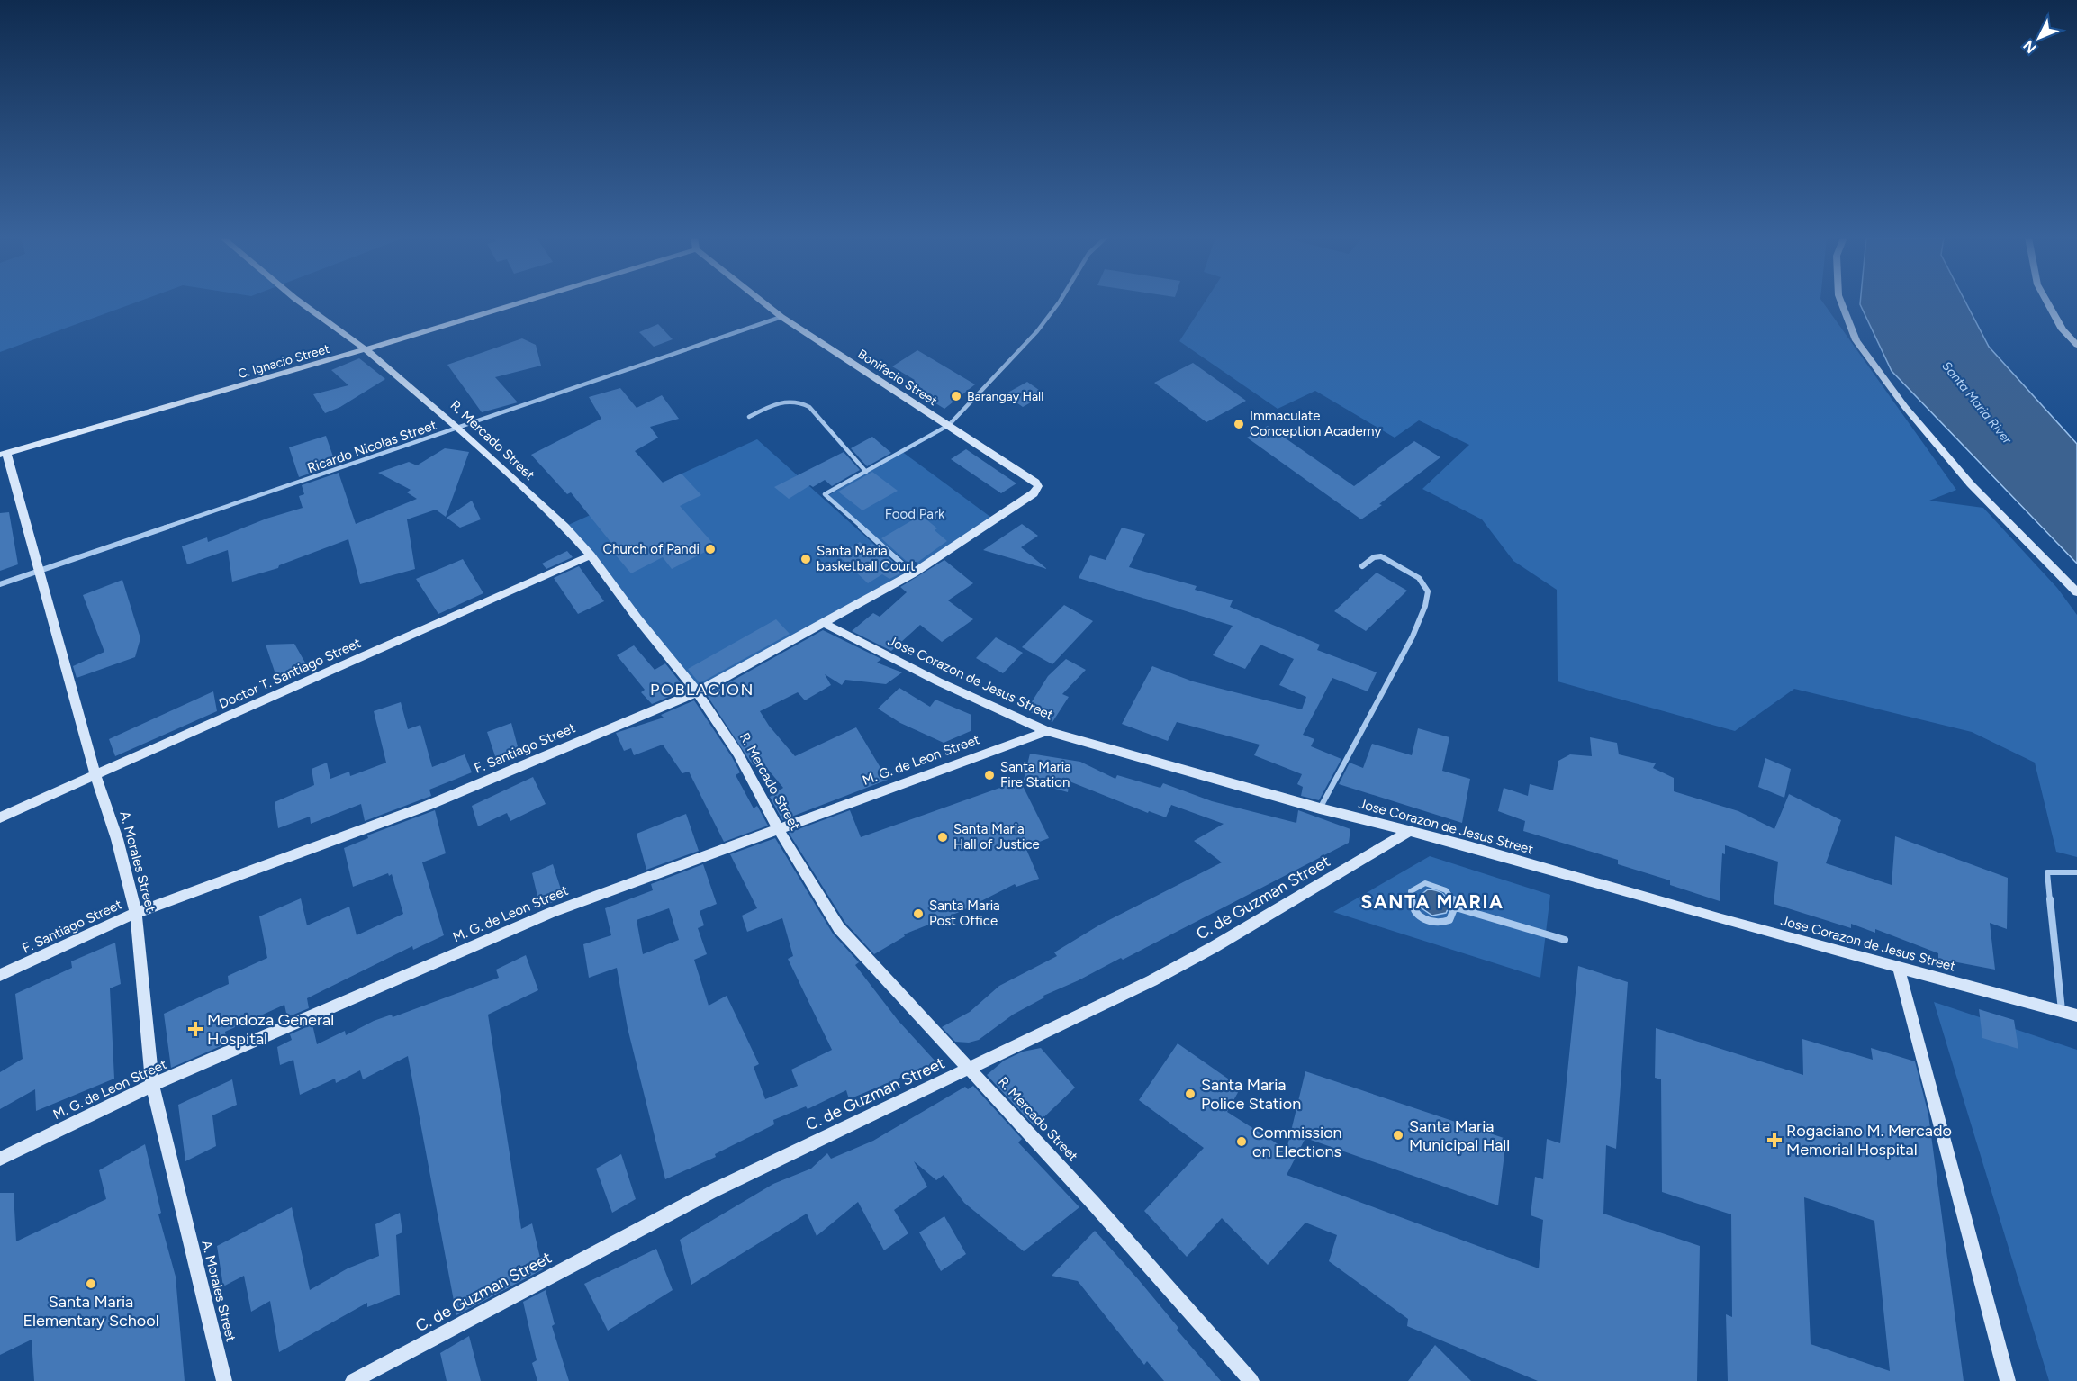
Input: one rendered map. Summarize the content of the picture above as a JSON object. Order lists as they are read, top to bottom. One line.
{"streets":{"street":["C. Ignacio Street","Bonifacio Street","R. Mercado Street","Ricardo Nicolas Street","Doctor T. Santiago Street","Jose Corazon de Jesus Street","F. Santiago Street","M. G. de Leon Street","A. Morales Street","C. de Guzman Street"]},"crossings":[["C. Ignacio Street","R. Mercado Street"],["C. Ignacio Street","A. Morales Street"],["Bonifacio Street","Ricardo Nicolas Street"],["Bonifacio Street","F. Santiago Street"],["R. Mercado Street","Ricardo Nicolas Street"],["R. Mercado Street","Doctor T. Santiago Street"],["R. Mercado Street","F. Santiago Street"],["R. Mercado Street","M. G. de Leon Street"],["R. Mercado Street","C. de Guzman Street"],["Ricardo Nicolas Street","A. Morales Street"],["Doctor T. Santiago Street","A. Morales Street"],["Jose Corazon de Jesus Street","F. Santiago Street"],["Jose Corazon de Jesus Street","M. G. de Leon Street"],["Jose Corazon de Jesus Street","C. de Guzman Street"],["F. Santiago Street","A. Morales Street"],["M. G. de Leon Street","A. Morales Street"]],"districts":["POBLACION","SANTA MARIA"],"water":["Santa Maria River"],"parks":["Food Park"],"places":{"other":["Barangay Hall","Immaculate Conception Academy","Church of Pandi","Santa Maria basketball Court","Santa Maria Fire Station","Santa Maria Hall of Justice","Santa Maria Post Office","Santa Maria Police Station","Santa Maria Municipal Hall","Commission on Elections","Santa Maria Elementary School"],"health":["Mendoza General Hospital","Rogaciano M. Mercado Memorial Hospital"]},"north":"bottom left"}
